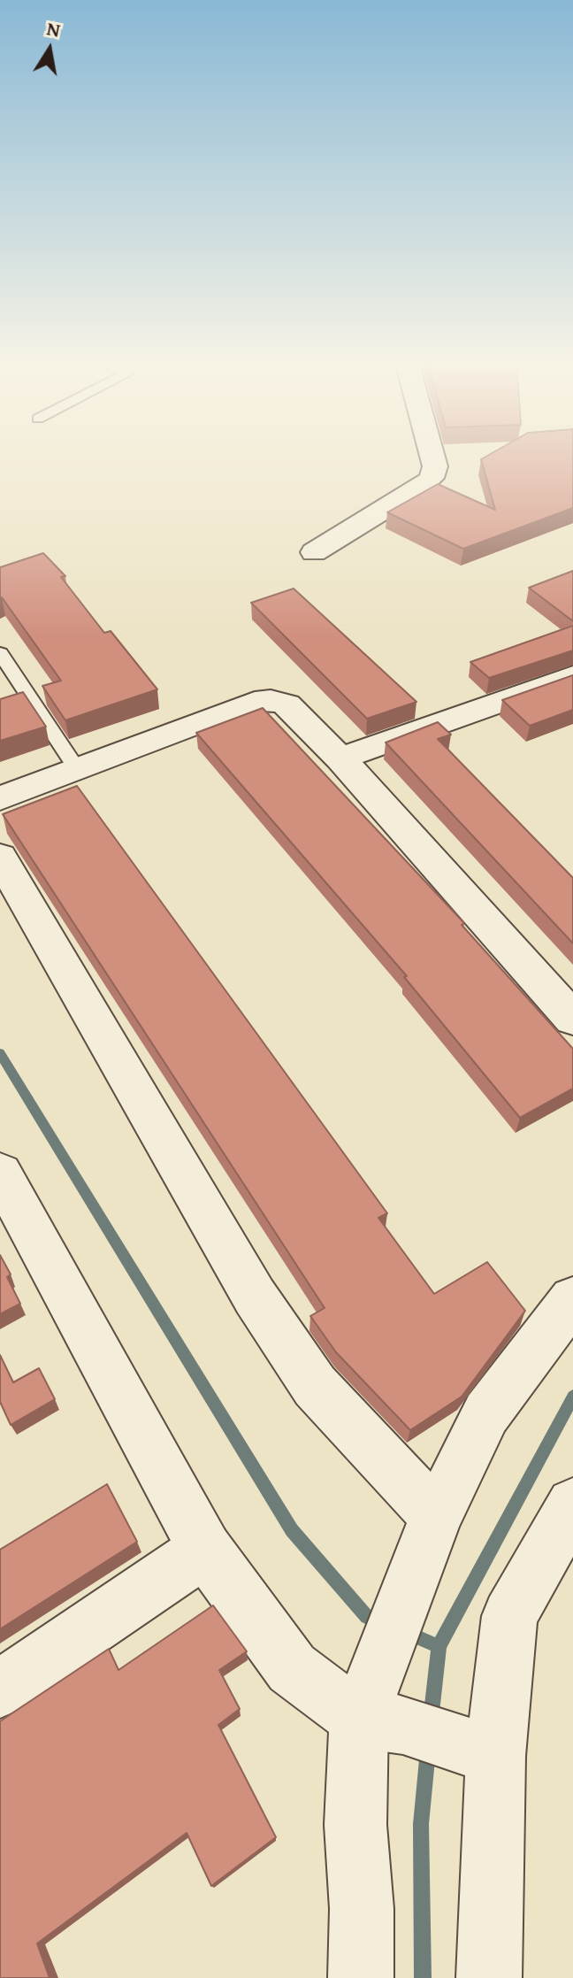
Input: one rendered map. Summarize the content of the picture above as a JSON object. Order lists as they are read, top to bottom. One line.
{"north":"top"}
